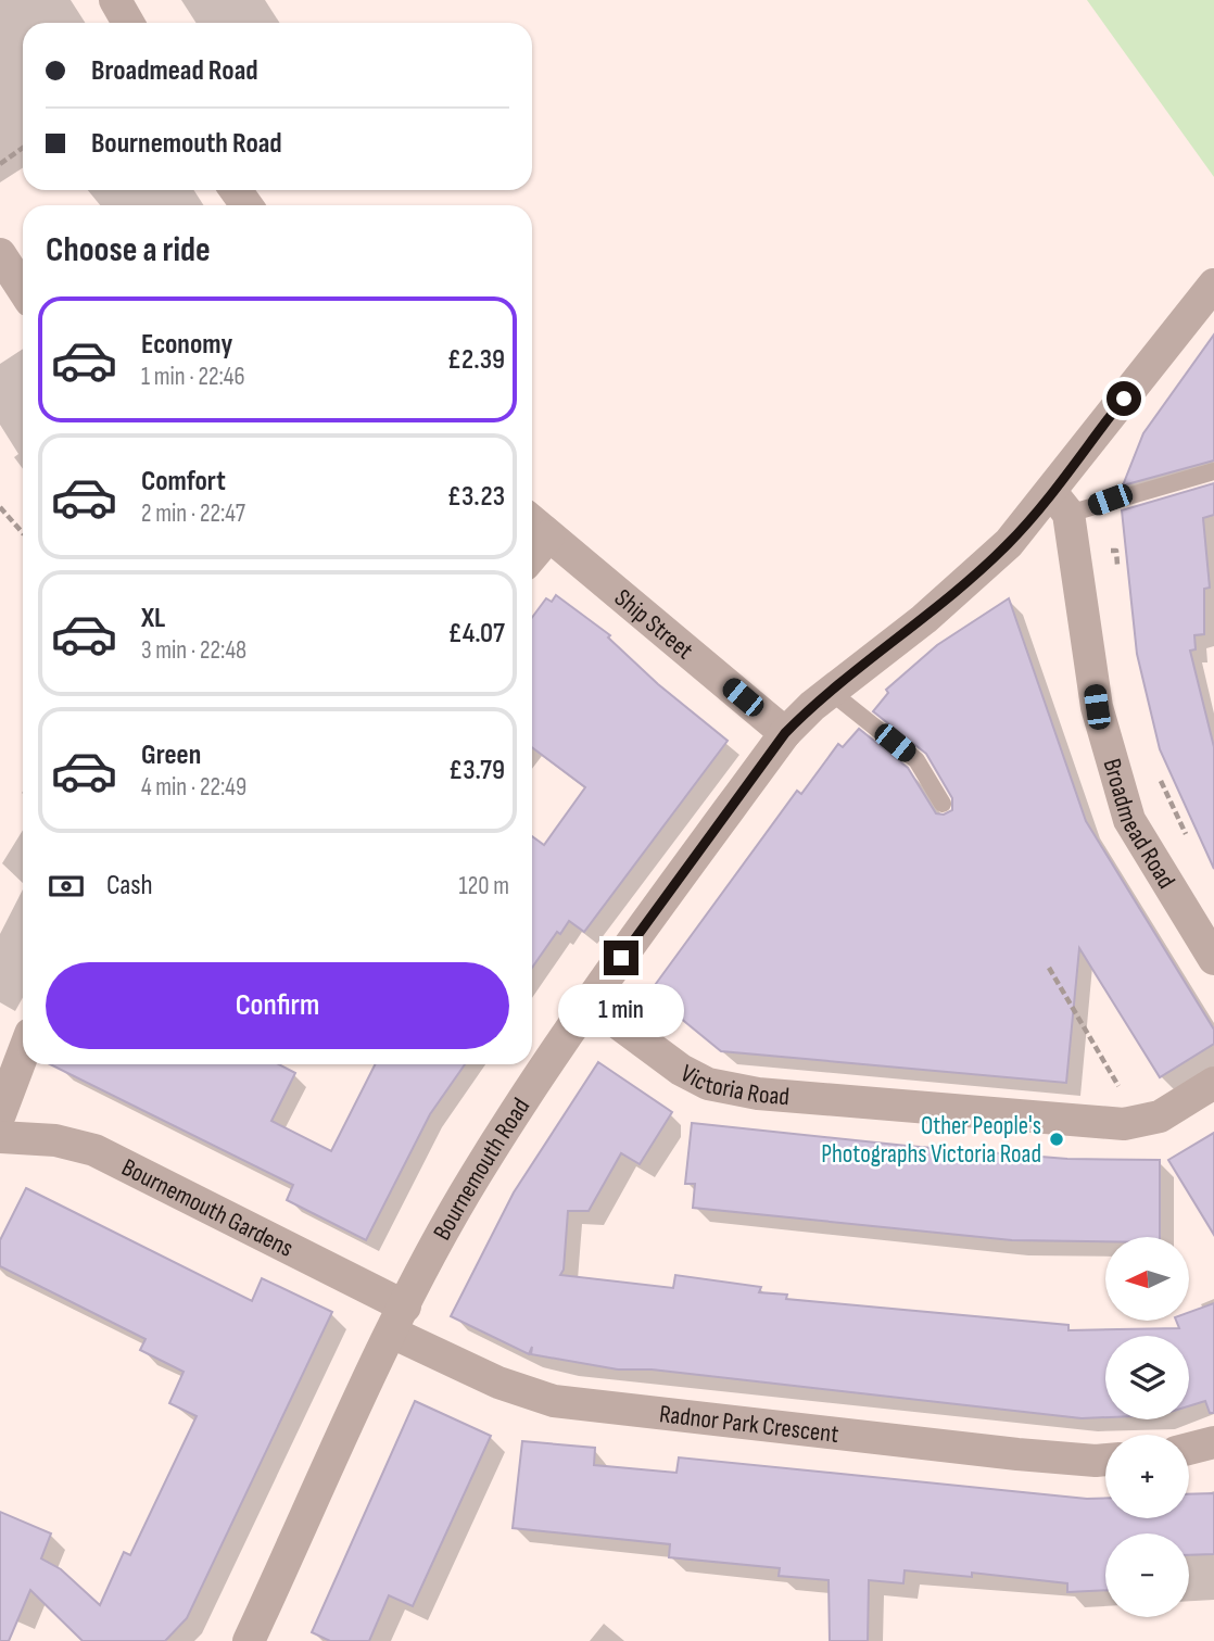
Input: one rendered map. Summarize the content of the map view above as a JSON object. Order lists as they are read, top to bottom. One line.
{"streets":{"street":["Ship Street","Broadmead Road","Victoria Road","Bournemouth Road","Bournemouth Gardens","Radnor Park Crescent"]},"crossings":[["Ship Street","Bournemouth Road"],["Broadmead Road","Bournemouth Road"],["Victoria Road","Bournemouth Road"],["Bournemouth Road","Bournemouth Gardens"],["Bournemouth Road","Radnor Park Crescent"],["Bournemouth Gardens","Radnor Park Crescent"]],"places":["Other People's Photographs Victoria Road"],"north":"left","page":{"banner":["Broadmead Road","Bournemouth Road"],"heading":"Choose a ride","list":[{"name":"Economy","note":"1 min · 22:46","value":"£2.39"},{"name":"Comfort","note":"2 min · 22:47","value":"£3.23"},{"name":"XL","note":"3 min · 22:48","value":"£4.07"},{"name":"Green","note":"4 min · 22:49","value":"£3.79"}],"pay":["Cash","120 m"],"buttons":"Confirm","bubble":"1 min","map_buttons":["+","−"]}}
